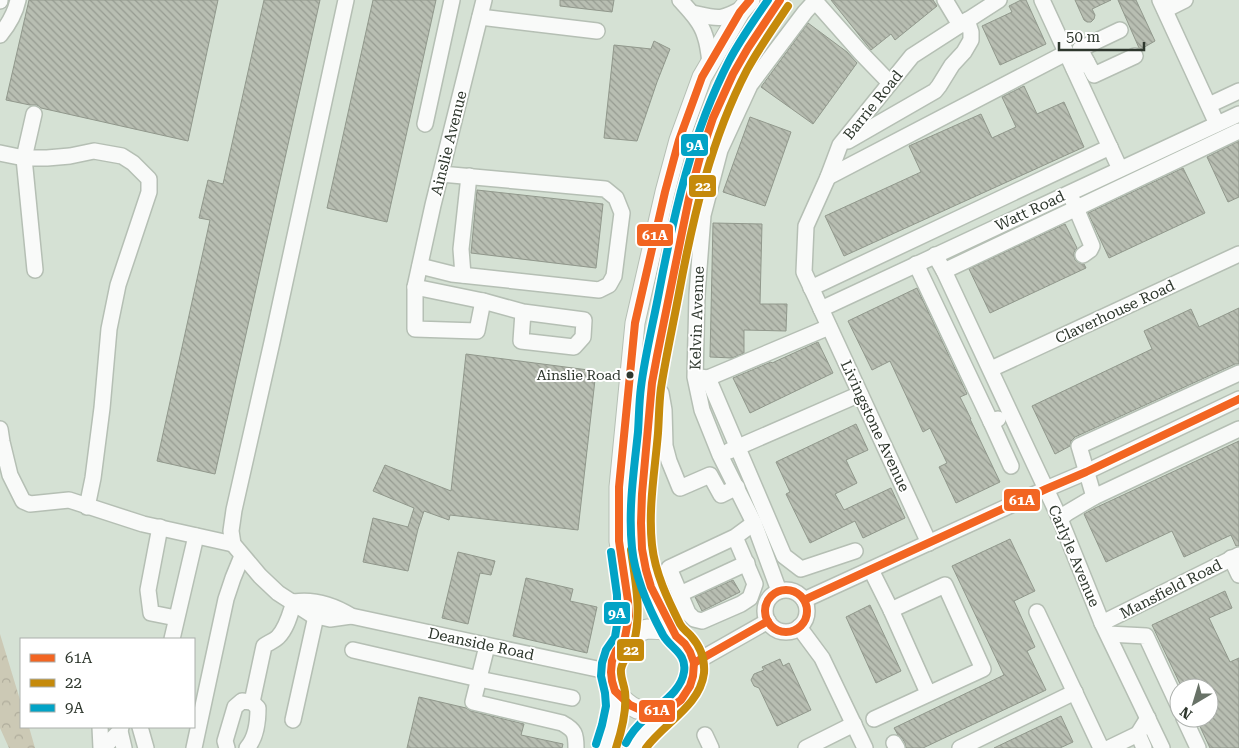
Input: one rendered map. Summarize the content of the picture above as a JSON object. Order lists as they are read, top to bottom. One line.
{"streets":{"street":["Barrie Road","Ainslie Avenue","Watt Road","Claverhouse Road","Kelvin Avenue","Livingstone Avenue","Carlyle Avenue","Mansfield Road","Deanside Road"]},"crossings":[["Barrie Road","Watt Road"],["Barrie Road","Livingstone Avenue"],["Watt Road","Livingstone Avenue"],["Watt Road","Carlyle Avenue"],["Claverhouse Road","Carlyle Avenue"],["Carlyle Avenue","Mansfield Road"]],"places":["Ainslie Road"],"lines":["transit line 61A","transit line 9A","transit line 22"],"legend":["61A","22","9A"],"scale_bar":"50 m","north":"bottom left"}
